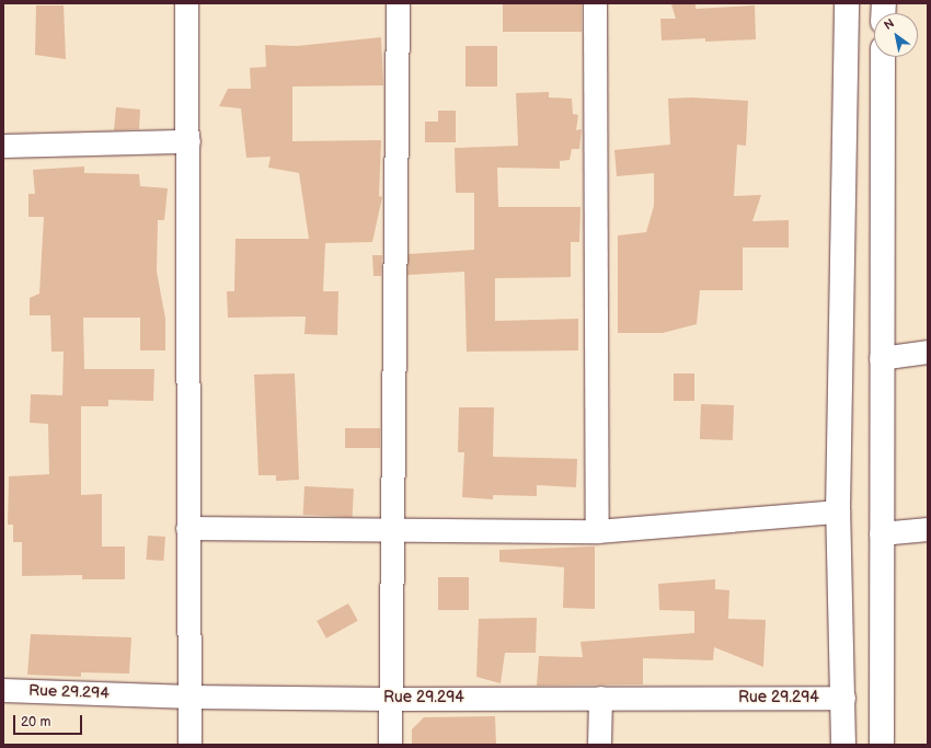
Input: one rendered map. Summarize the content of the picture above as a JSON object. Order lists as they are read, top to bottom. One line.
{"streets":{"street":["Rue 29.294"]},"scale_bar":"20 m","north":"top left"}
